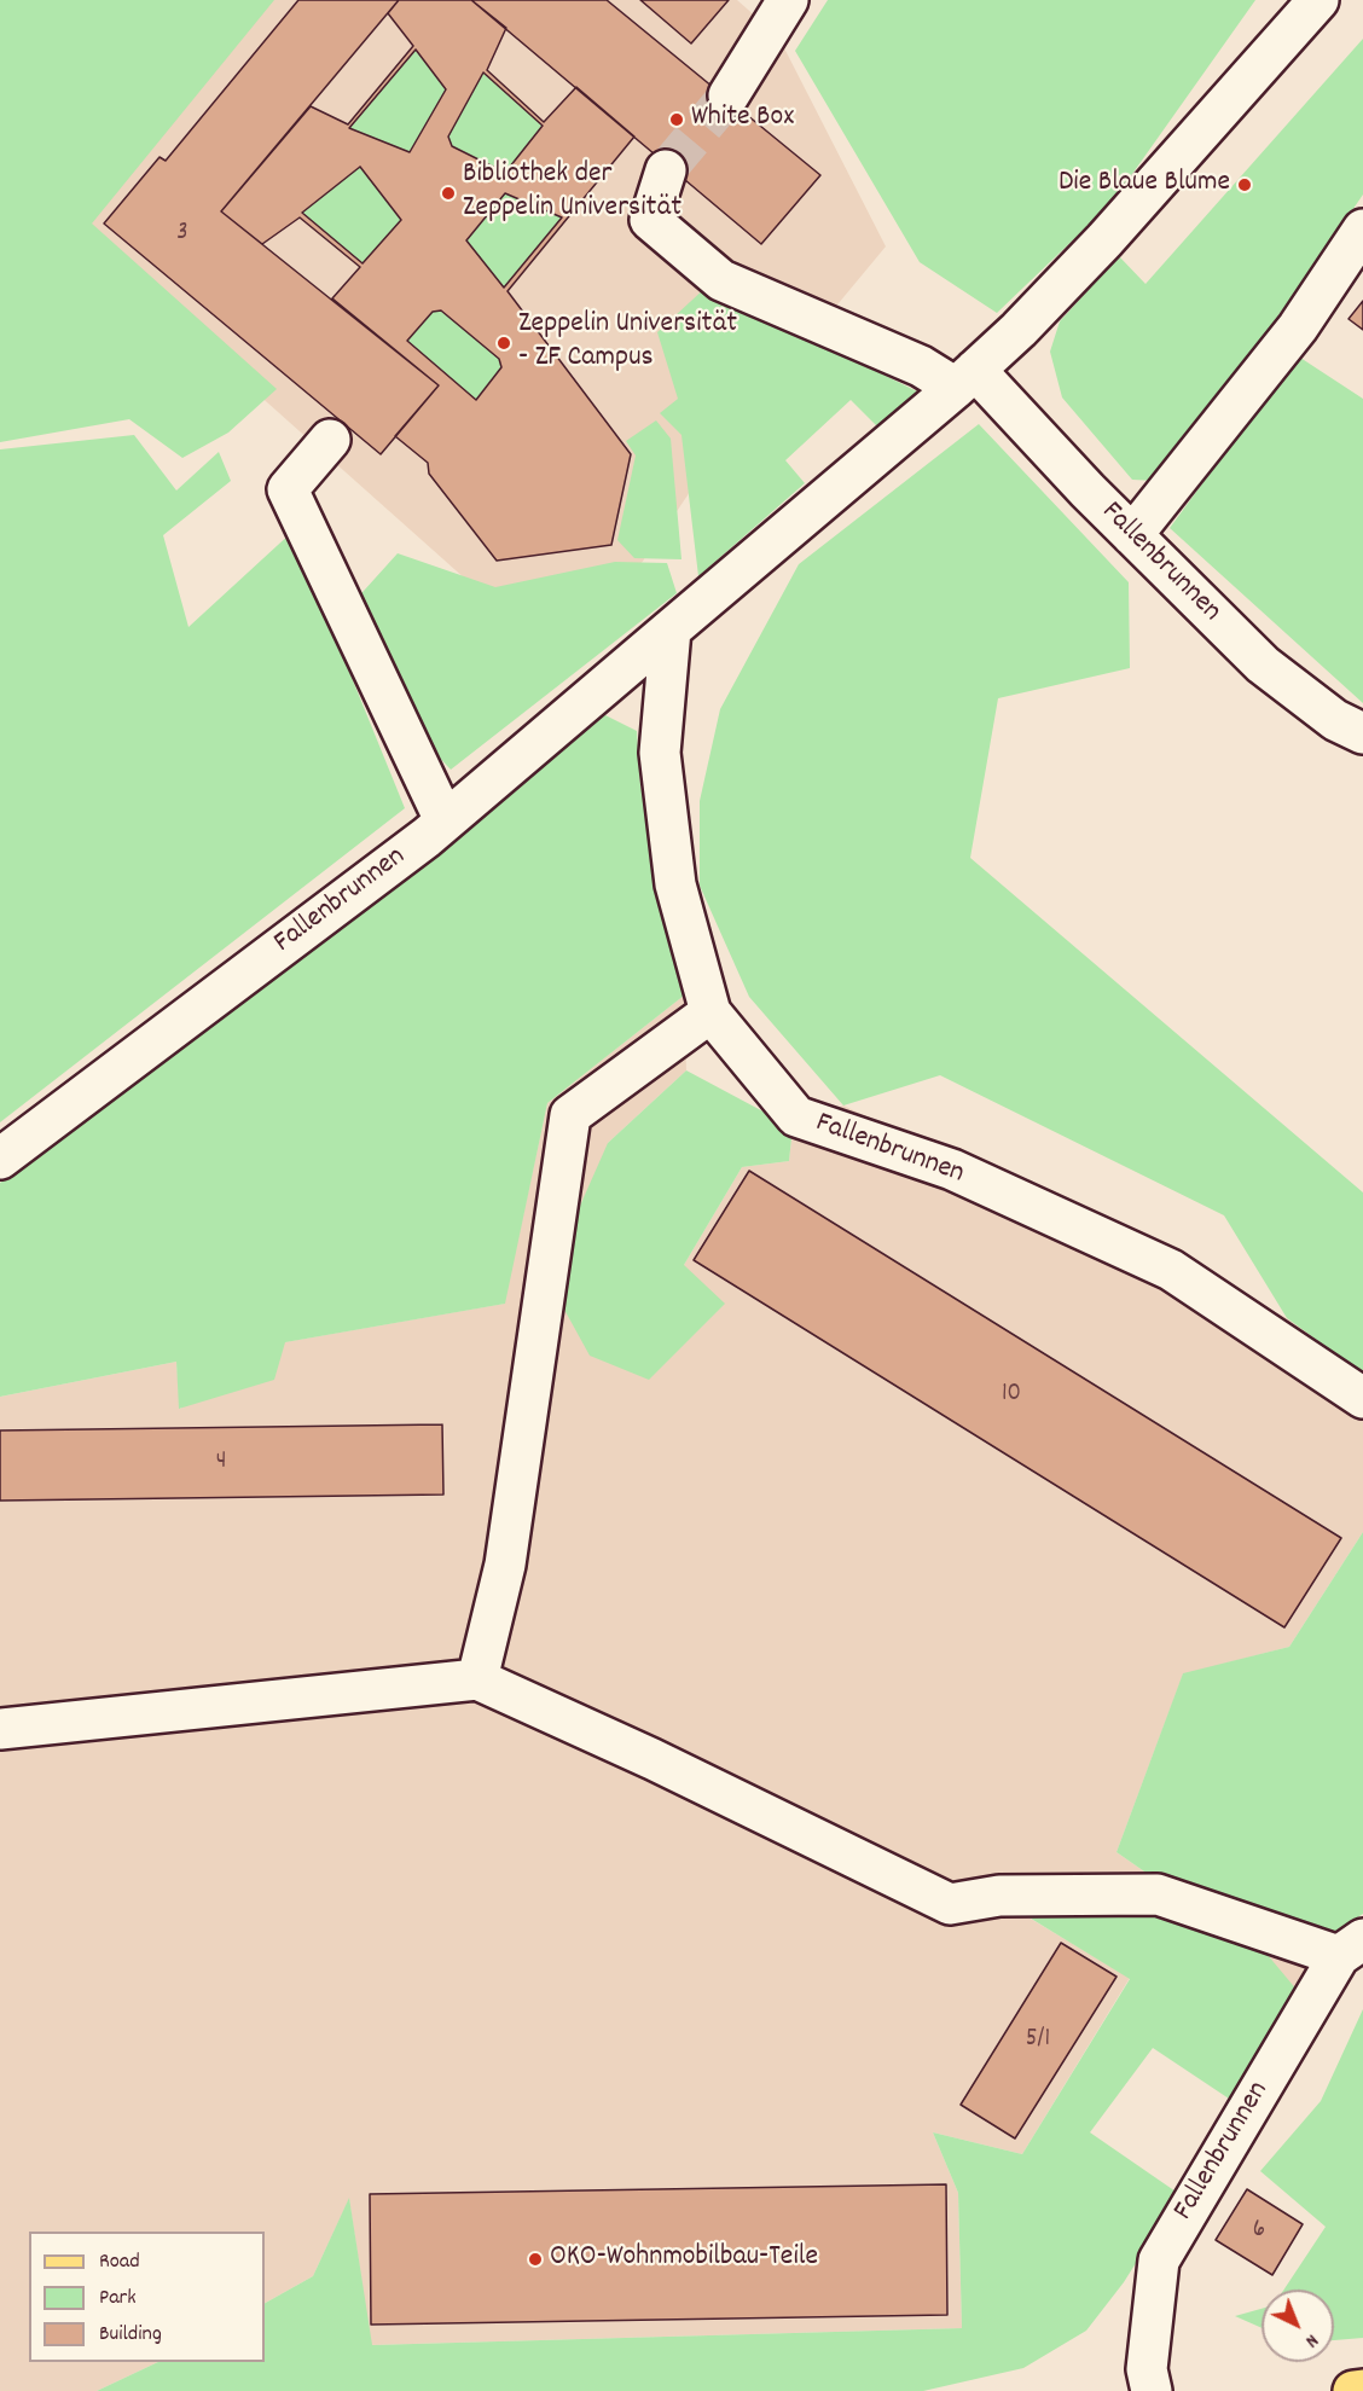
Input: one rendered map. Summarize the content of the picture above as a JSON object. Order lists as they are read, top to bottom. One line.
{"streets":{"street":["Fallenbrunnen"]},"places":["White Box","Die Blaue Blume","Bibliothek der Zeppelin Universität","Zeppelin Universität - ZF Campus","OKO-Wohnmobilbau-Teile"],"house_numbers":["3","10","4","5/1","6"],"legend":["Road","Park","Building"],"north":"bottom right"}
